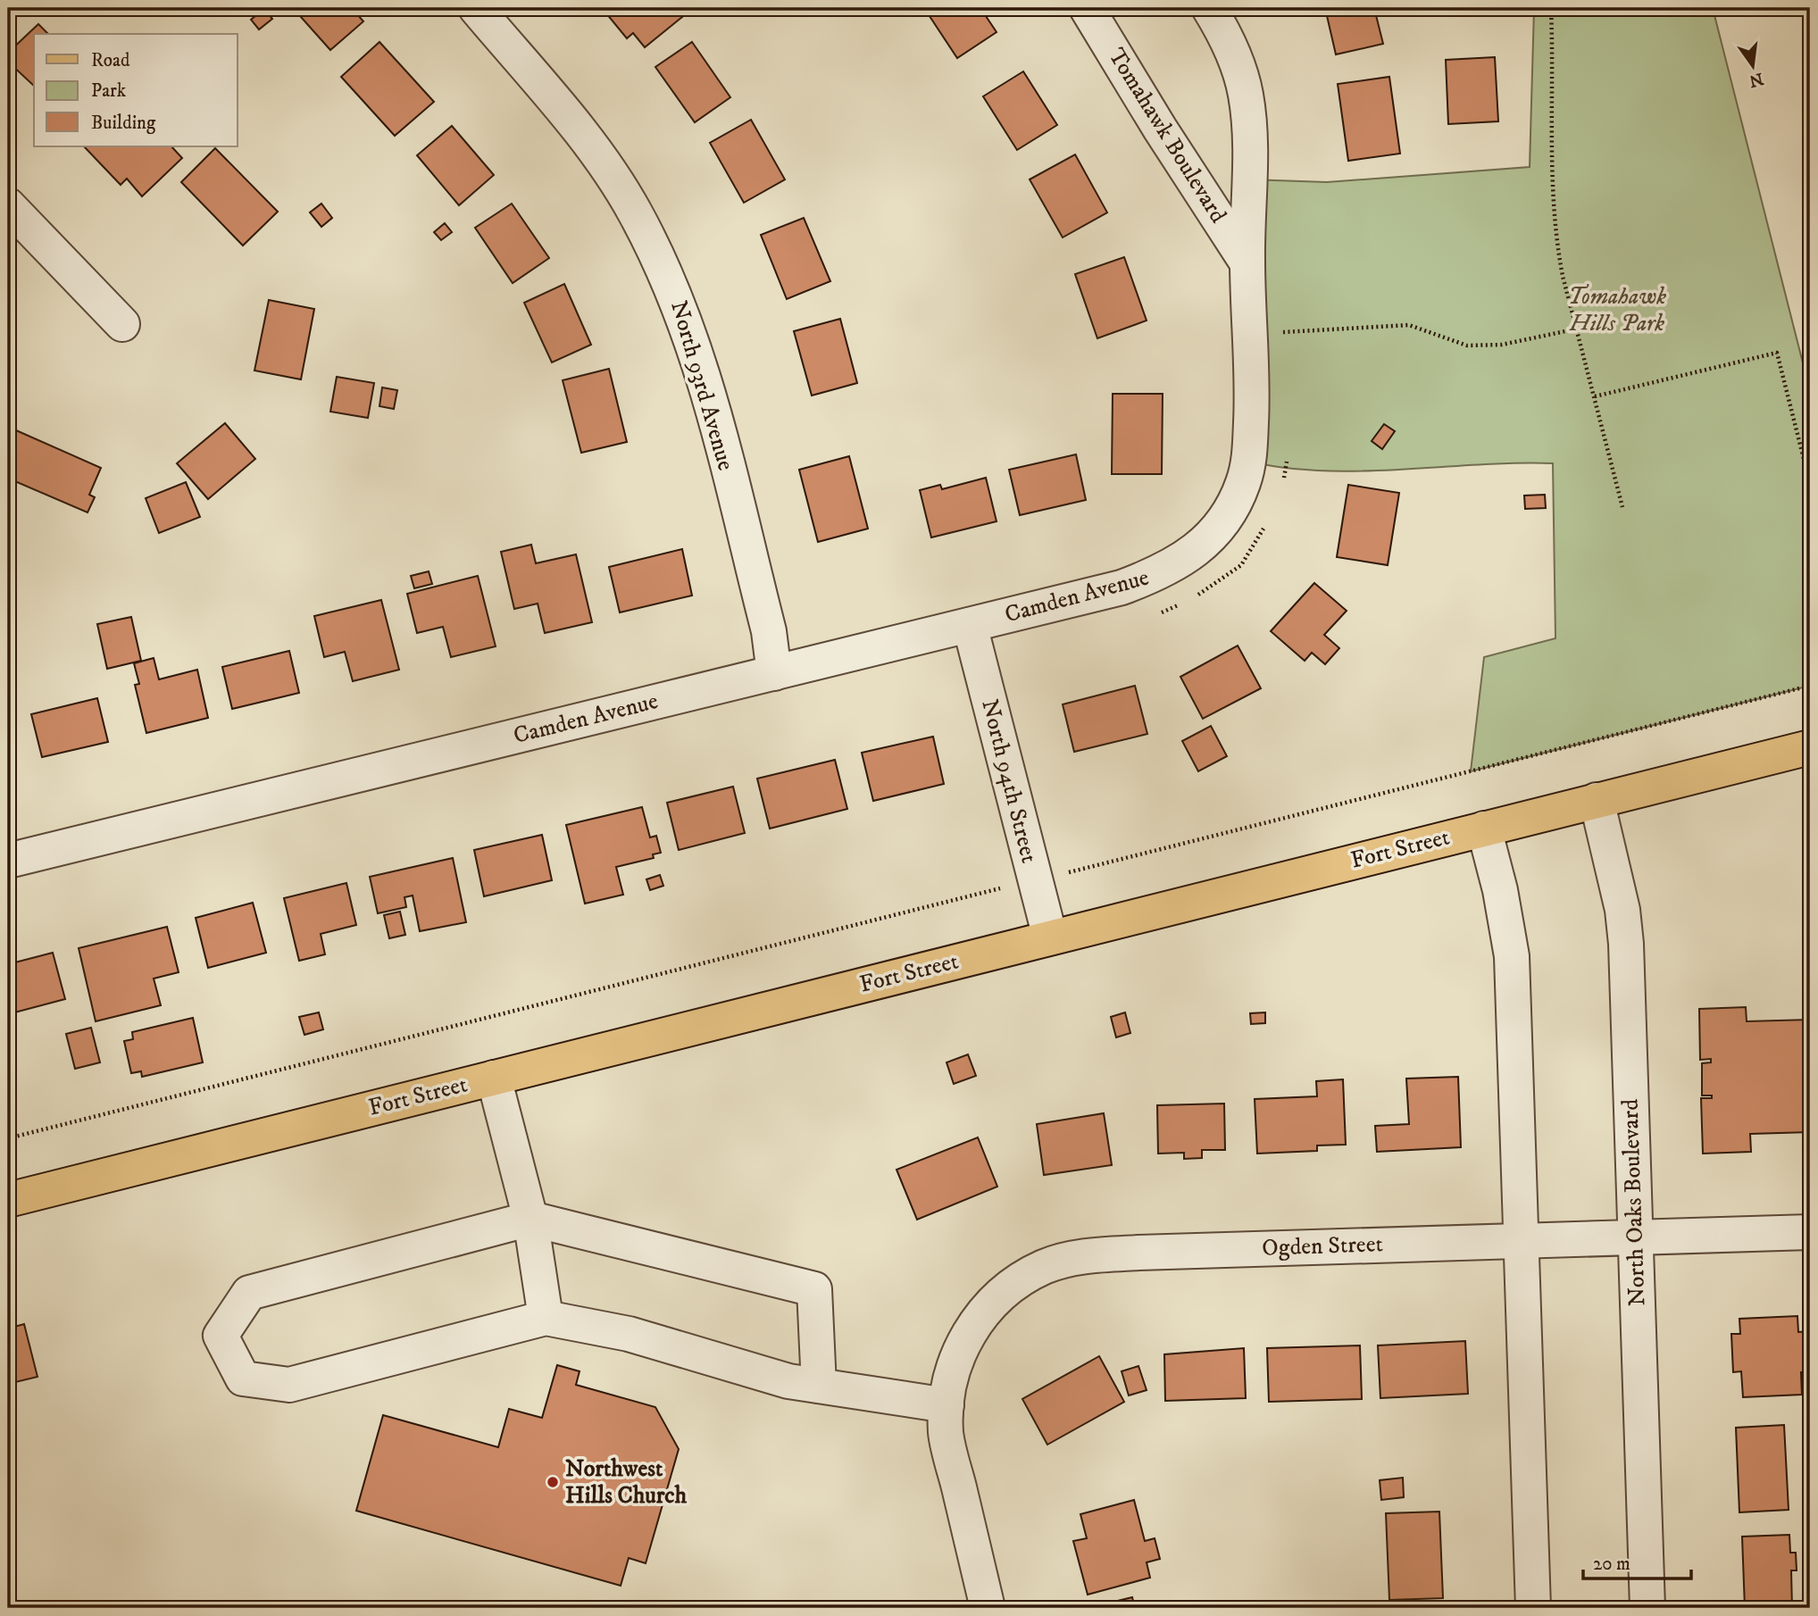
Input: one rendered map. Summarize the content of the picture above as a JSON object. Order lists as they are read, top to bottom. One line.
{"streets":{"main road":["Fort Street"],"street":["Tomahawk Boulevard","North 93rd Avenue","Camden Avenue","North 94th Street","North Oaks Boulevard","Ogden Street"]},"crossings":[["Tomahawk Boulevard","Camden Avenue"],["North 93rd Avenue","Camden Avenue"],["Camden Avenue","North 94th Street"],["North 94th Street","Fort Street"],["Fort Street","North Oaks Boulevard"],["North Oaks Boulevard","Ogden Street"]],"parks":["Tomahawk Hills Park"],"places":["Northwest Hills Church"],"legend":["Road","Park","Building"],"scale_bar":"20 m","north":"bottom"}
